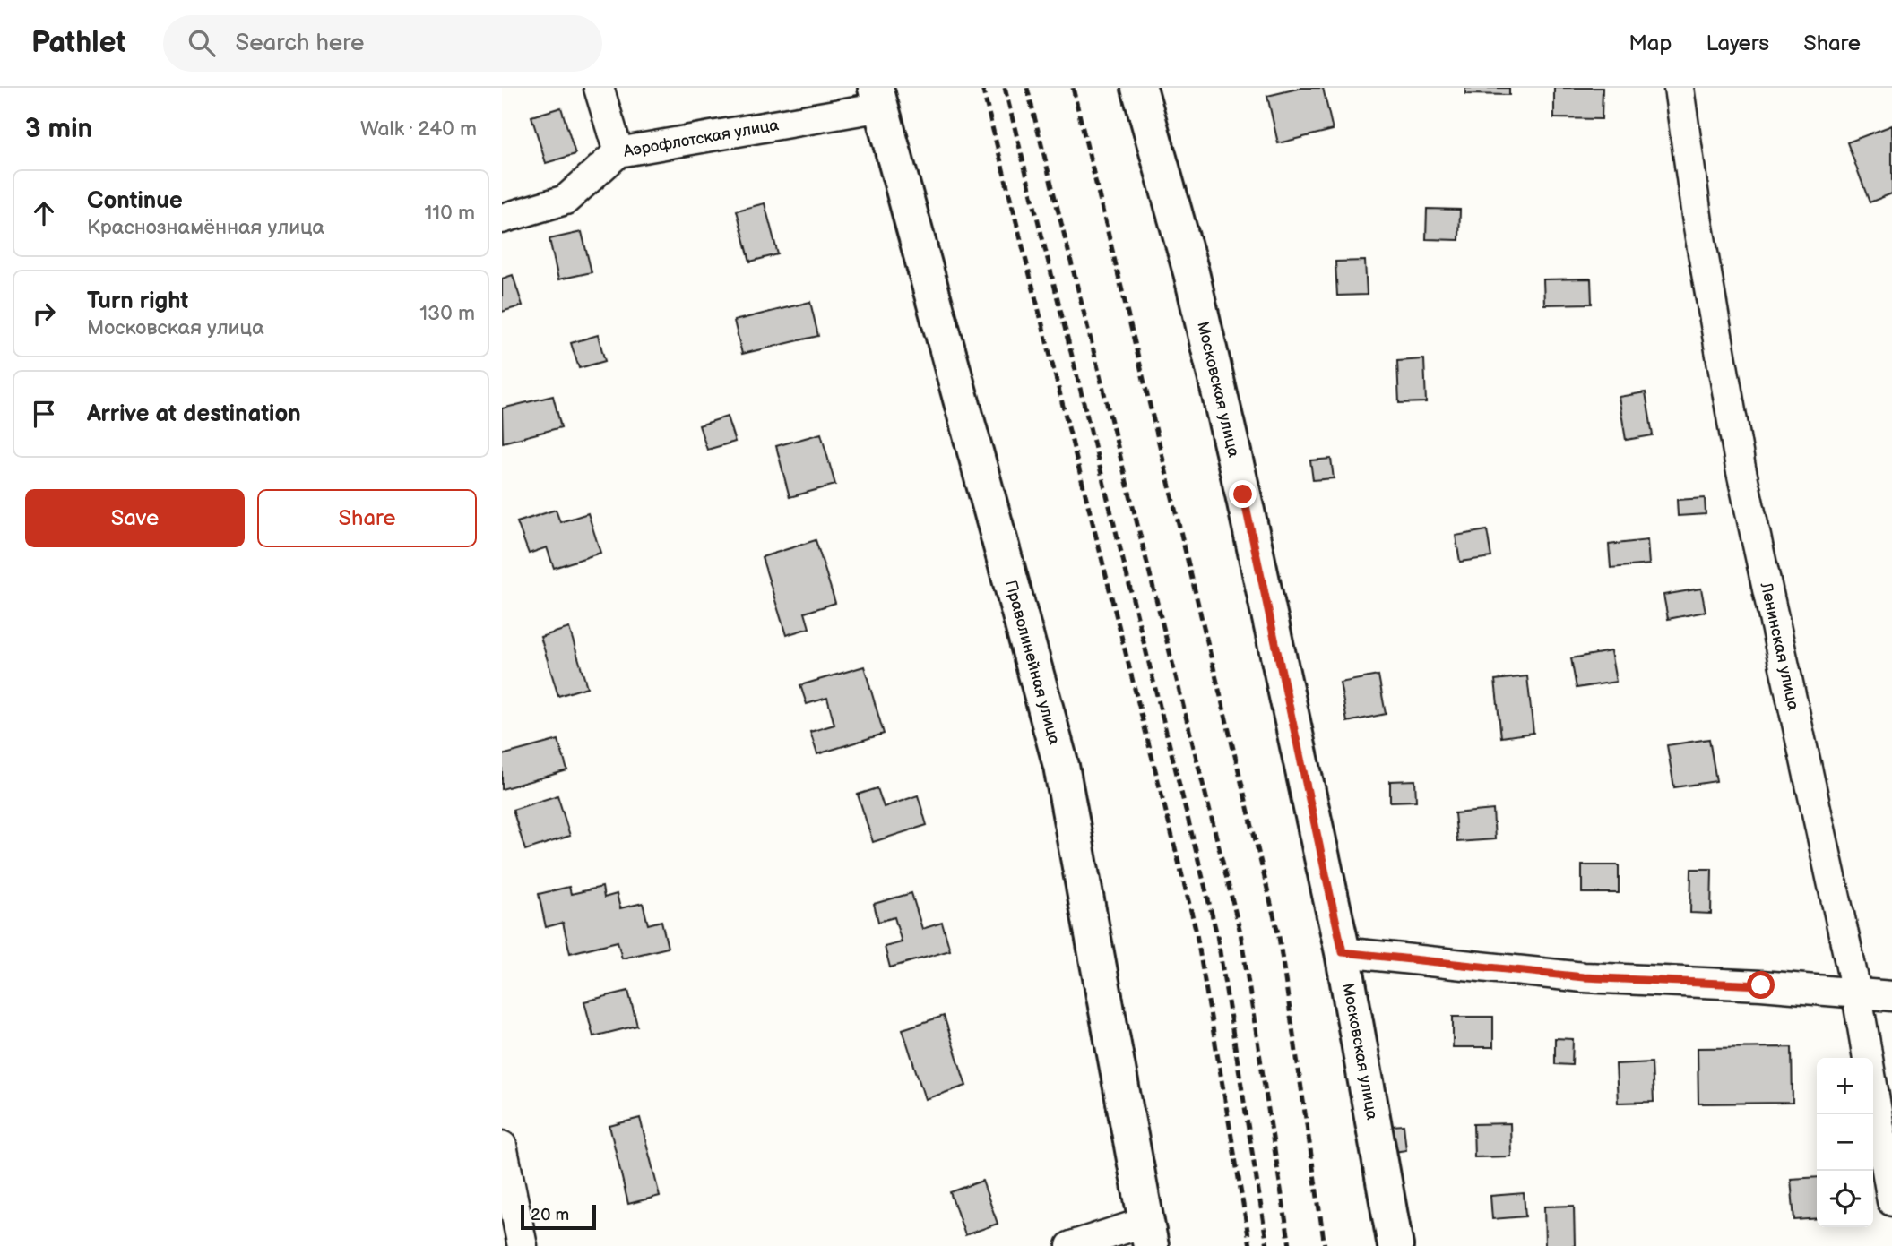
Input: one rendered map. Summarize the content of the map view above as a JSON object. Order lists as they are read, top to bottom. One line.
{"streets":{"main road":["Московская улица","Праволинейная улица"],"street":["Аэрофлотская улица","Ленинская улица"]},"crossings":[["Аэрофлотская улица","Праволинейная улица"]],"scale_bar":"20 m","page":{"header":"Pathlet","search":"Search here","nav":["Map","Layers","Share"],"heading":["3 min","Walk · 240 m"],"list":[["Continue","Краснознамённая улица","110 m"],["Turn right","Московская улица","130 m"],"Arrive at destination"],"buttons":["Save","Share"],"map_buttons":["+","−"],"scale":"20 m"}}
